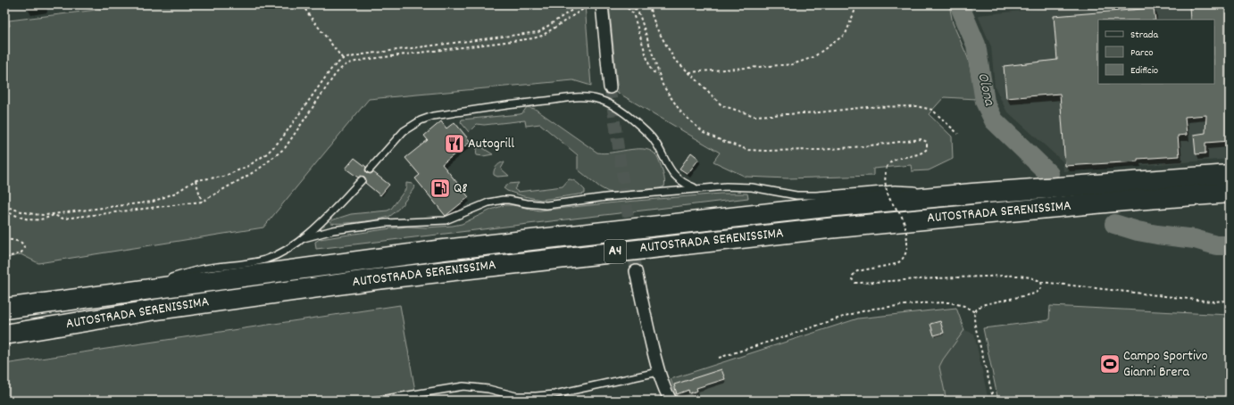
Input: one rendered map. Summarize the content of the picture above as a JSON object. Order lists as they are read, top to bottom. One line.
{"streets":{"highway":["AUTOSTRADA SERENISSIMA","A4"]},"water":["Olona"],"places":{"restaurant":["Autogrill"],"fuel station":["Q8"],"sports":["Campo Sportivo Gianni Brera"]},"legend":["Strada","Parco","Edificio"]}
